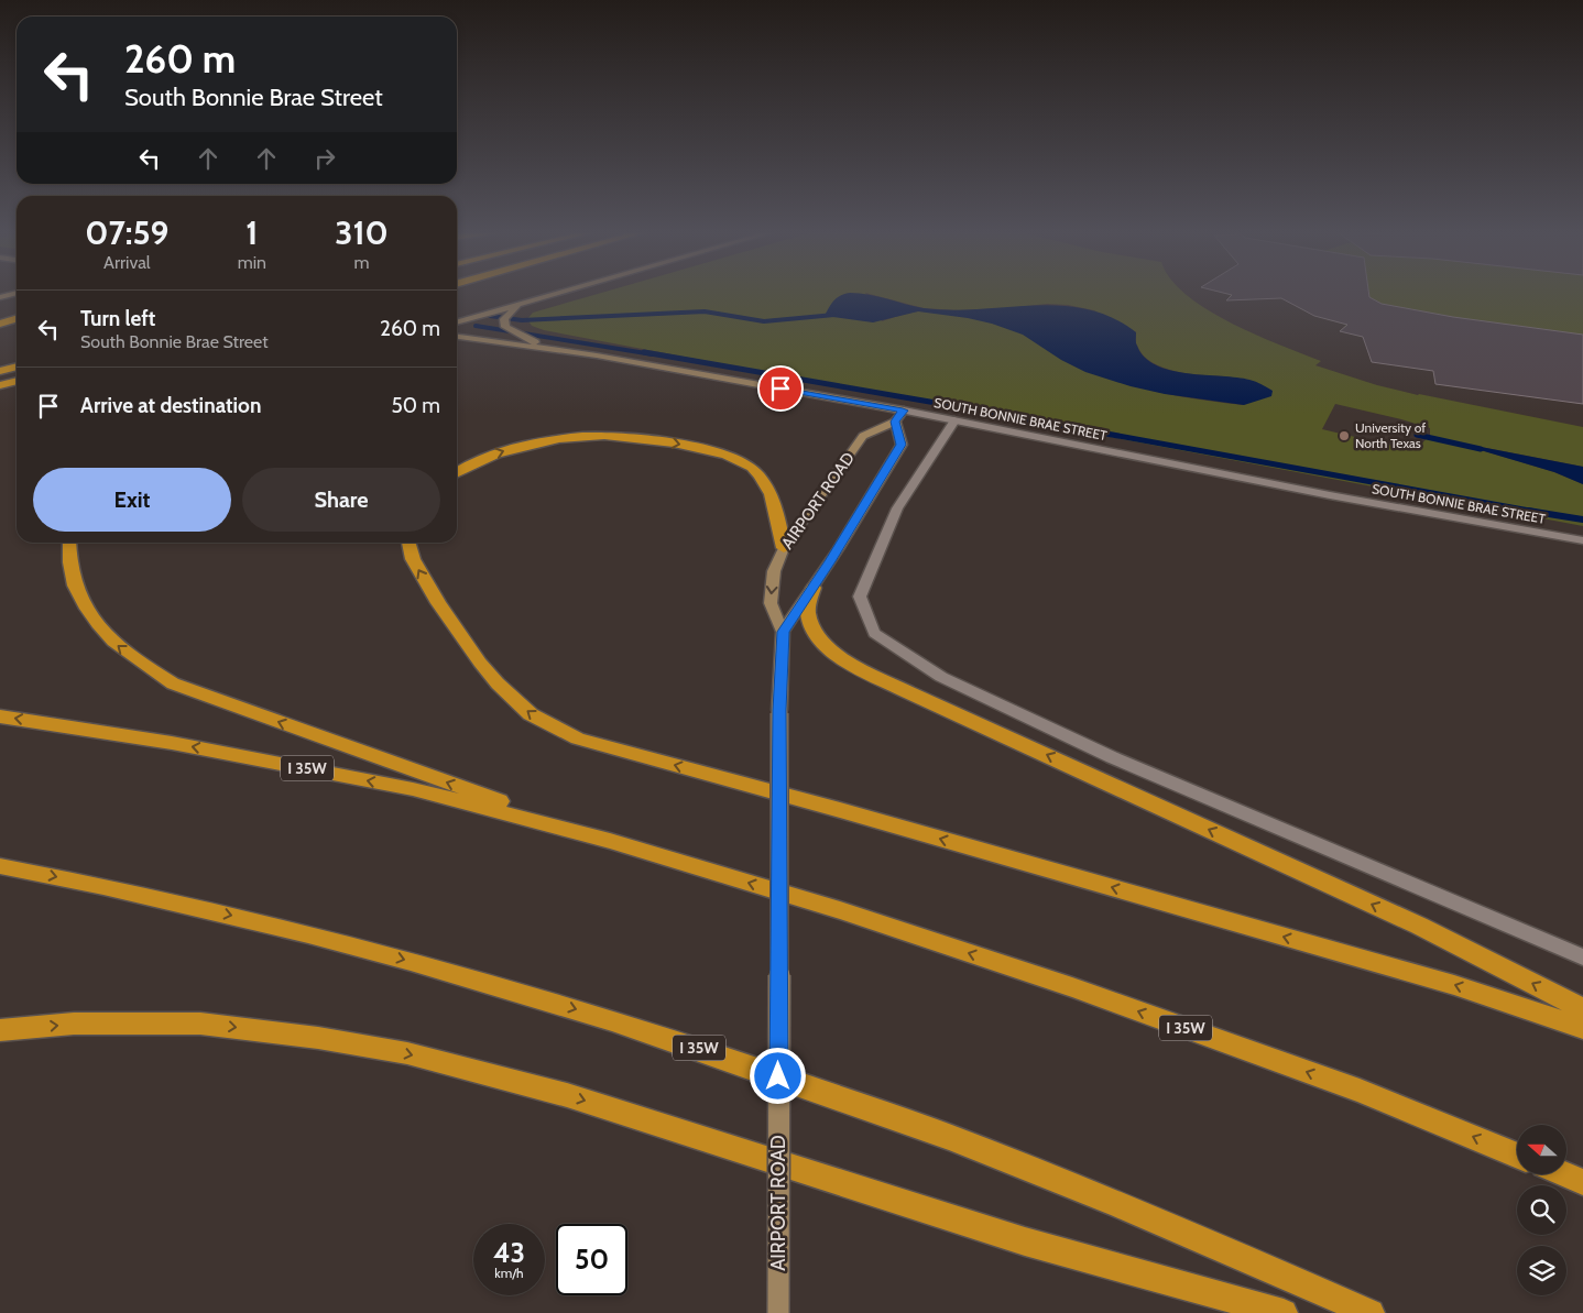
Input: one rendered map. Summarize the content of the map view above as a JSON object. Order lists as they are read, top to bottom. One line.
{"streets":{"highway":["I 35W"],"main road":["SOUTH BONNIE BRAE STREET","AIRPORT ROAD"]},"places":["University of North Texas"],"north":"left","page":{"turn":["260 m","South Bonnie Brae Street"],"eta":["07:59","Arrival","1","min","310","m"],"list":[{"name":"Turn left","note":"South Bonnie Brae Street","value":"260 m"},{"name":"Arrive at destination","value":"50 m"}],"buttons":["Exit","Share"],"speed":"43 km/h","limit":"50"}}
